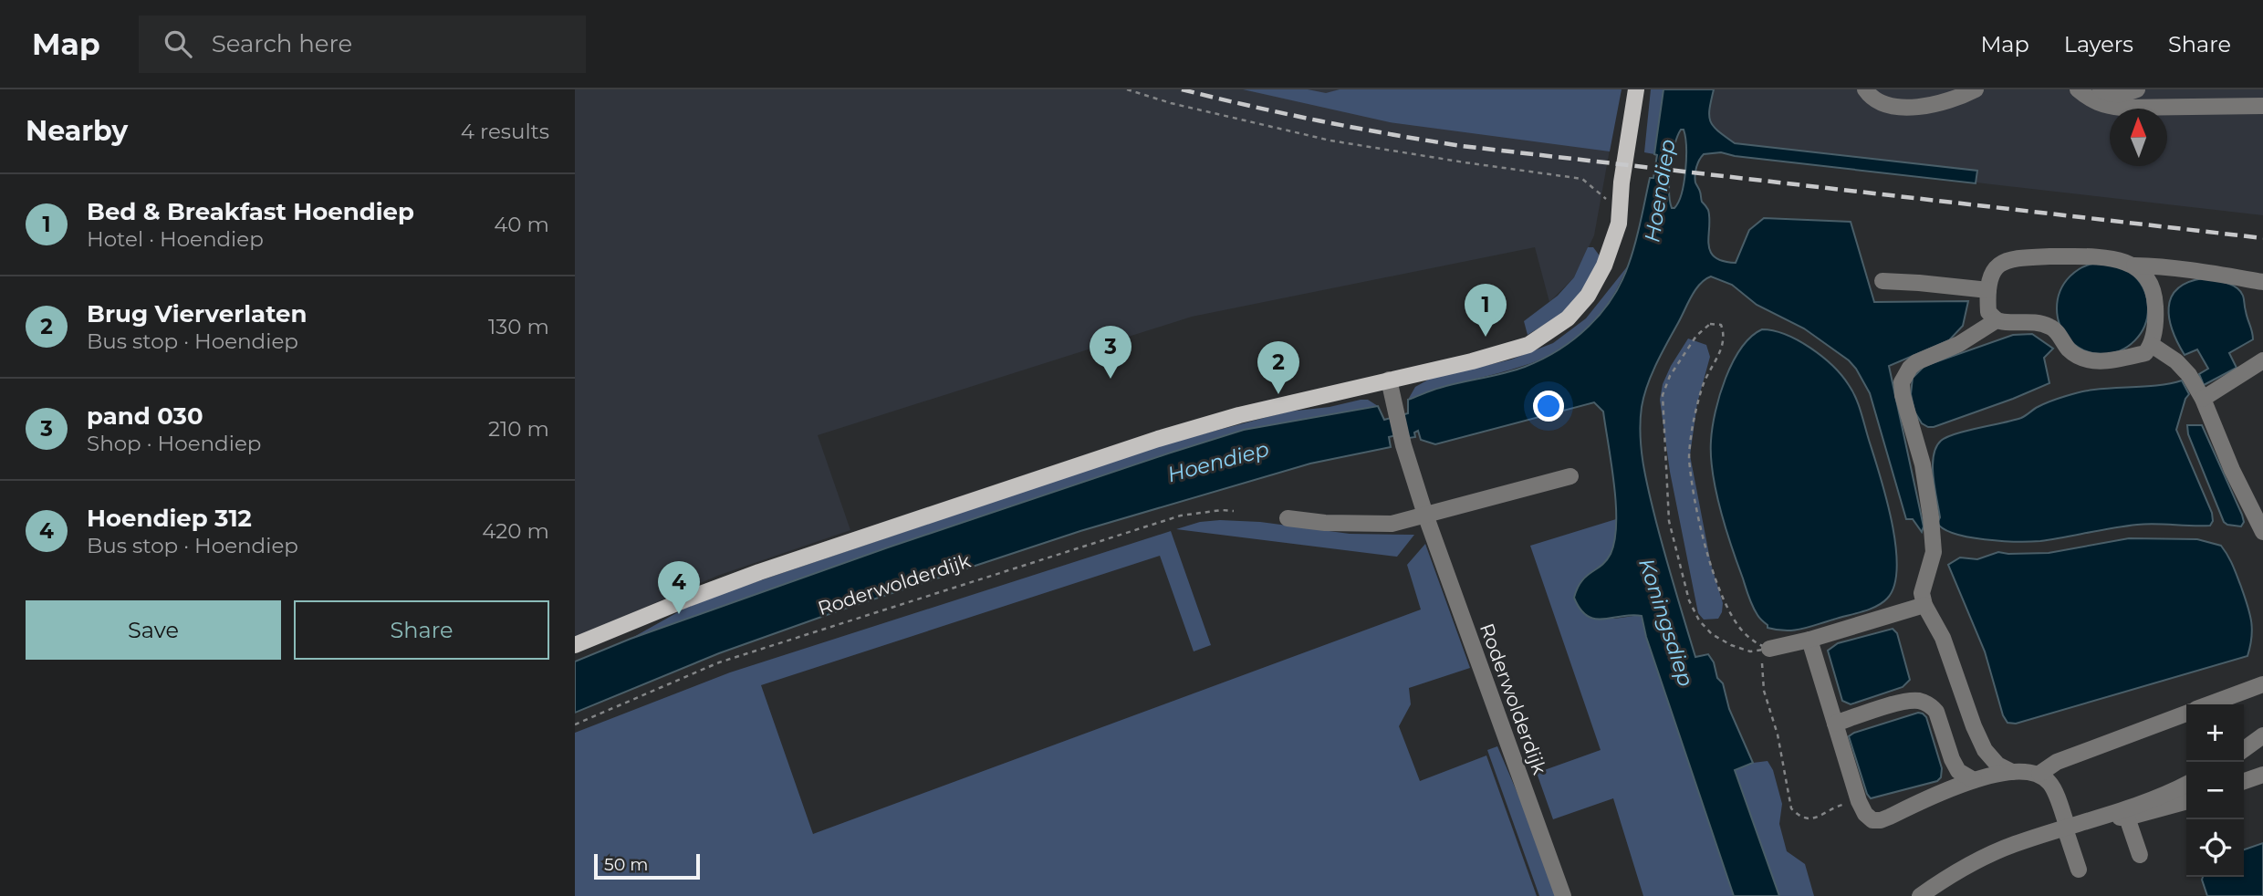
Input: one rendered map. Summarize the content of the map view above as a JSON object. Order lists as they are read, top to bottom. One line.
{"streets":{"street":["Roderwolderdijk"]},"water":["Hoendiep","Koningsdiep"],"scale_bar":"50 m","north":"top","page":{"header":"Map","search":"Search here","nav":["Map","Layers","Share"],"heading":["Nearby","4 results"],"list":[{"mark":"1","name":"Bed & Breakfast Hoendiep","note":"Hotel · Hoendiep","value":"40 m"},{"mark":"2","name":"Brug Vierverlaten","note":"Bus stop · Hoendiep","value":"130 m"},{"mark":"3","name":"pand 030","note":"Shop · Hoendiep","value":"210 m"},{"mark":"4","name":"Hoendiep 312","note":"Bus stop · Hoendiep","value":"420 m"}],"pins":["1","3","2","4"],"buttons":["Save","Share"],"map_buttons":["+","−"],"scale":"50 m"}}
